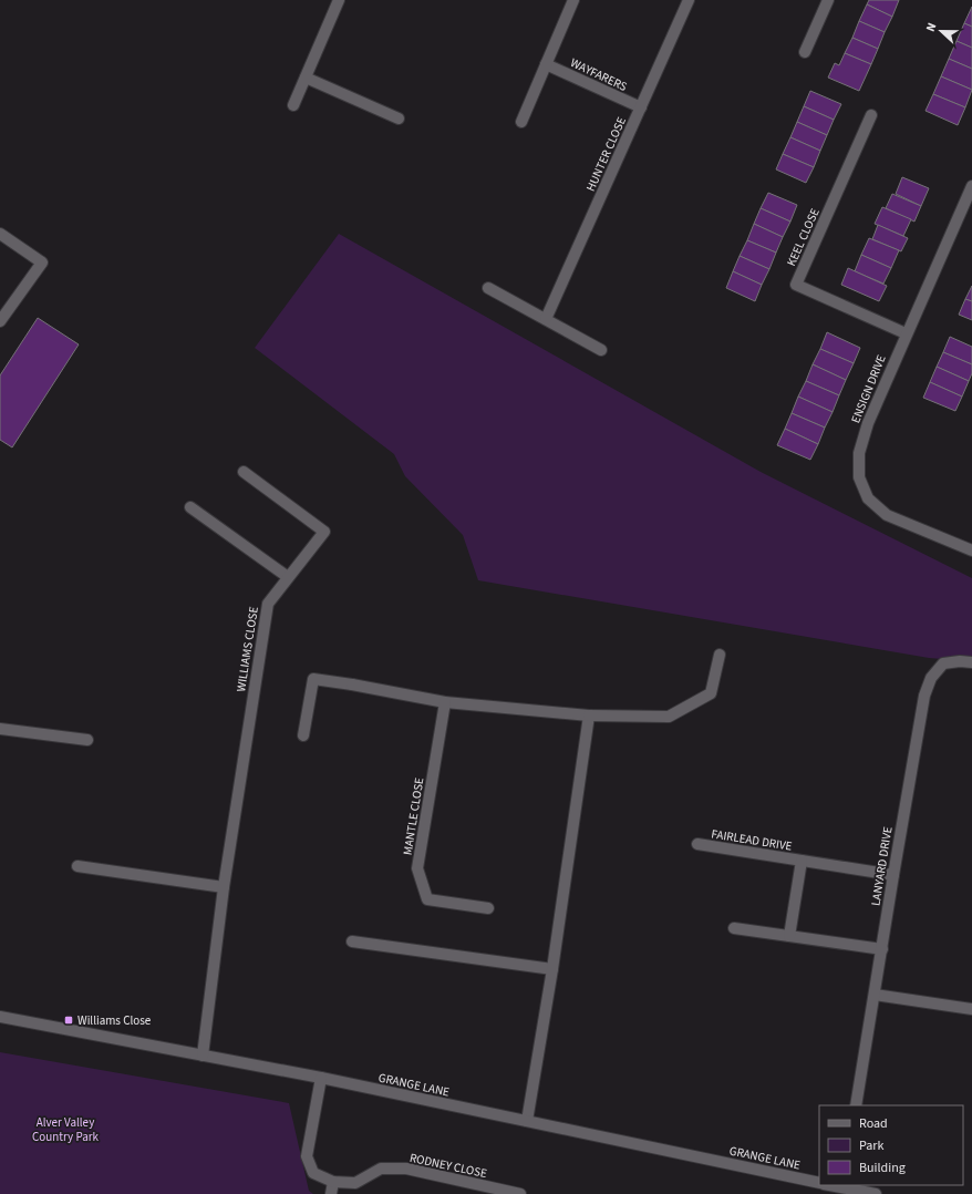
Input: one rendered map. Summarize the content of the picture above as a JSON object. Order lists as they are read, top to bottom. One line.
{"streets":{"street":["WAYFARERS","HUNTER CLOSE","KEEL CLOSE","ENSIGN DRIVE","WILLIAMS CLOSE","MANTLE CLOSE","FAIRLEAD DRIVE","LANYARD DRIVE","GRANGE LANE","RODNEY CLOSE"]},"crossings":[["WAYFARERS","HUNTER CLOSE"],["KEEL CLOSE","ENSIGN DRIVE"],["WILLIAMS CLOSE","GRANGE LANE"],["FAIRLEAD DRIVE","LANYARD DRIVE"],["GRANGE LANE","RODNEY CLOSE"]],"parks":["Alver Valley Country Park"],"places":{"transit":["Williams Close"]},"legend":["Road","Park","Building"],"north":"left"}
